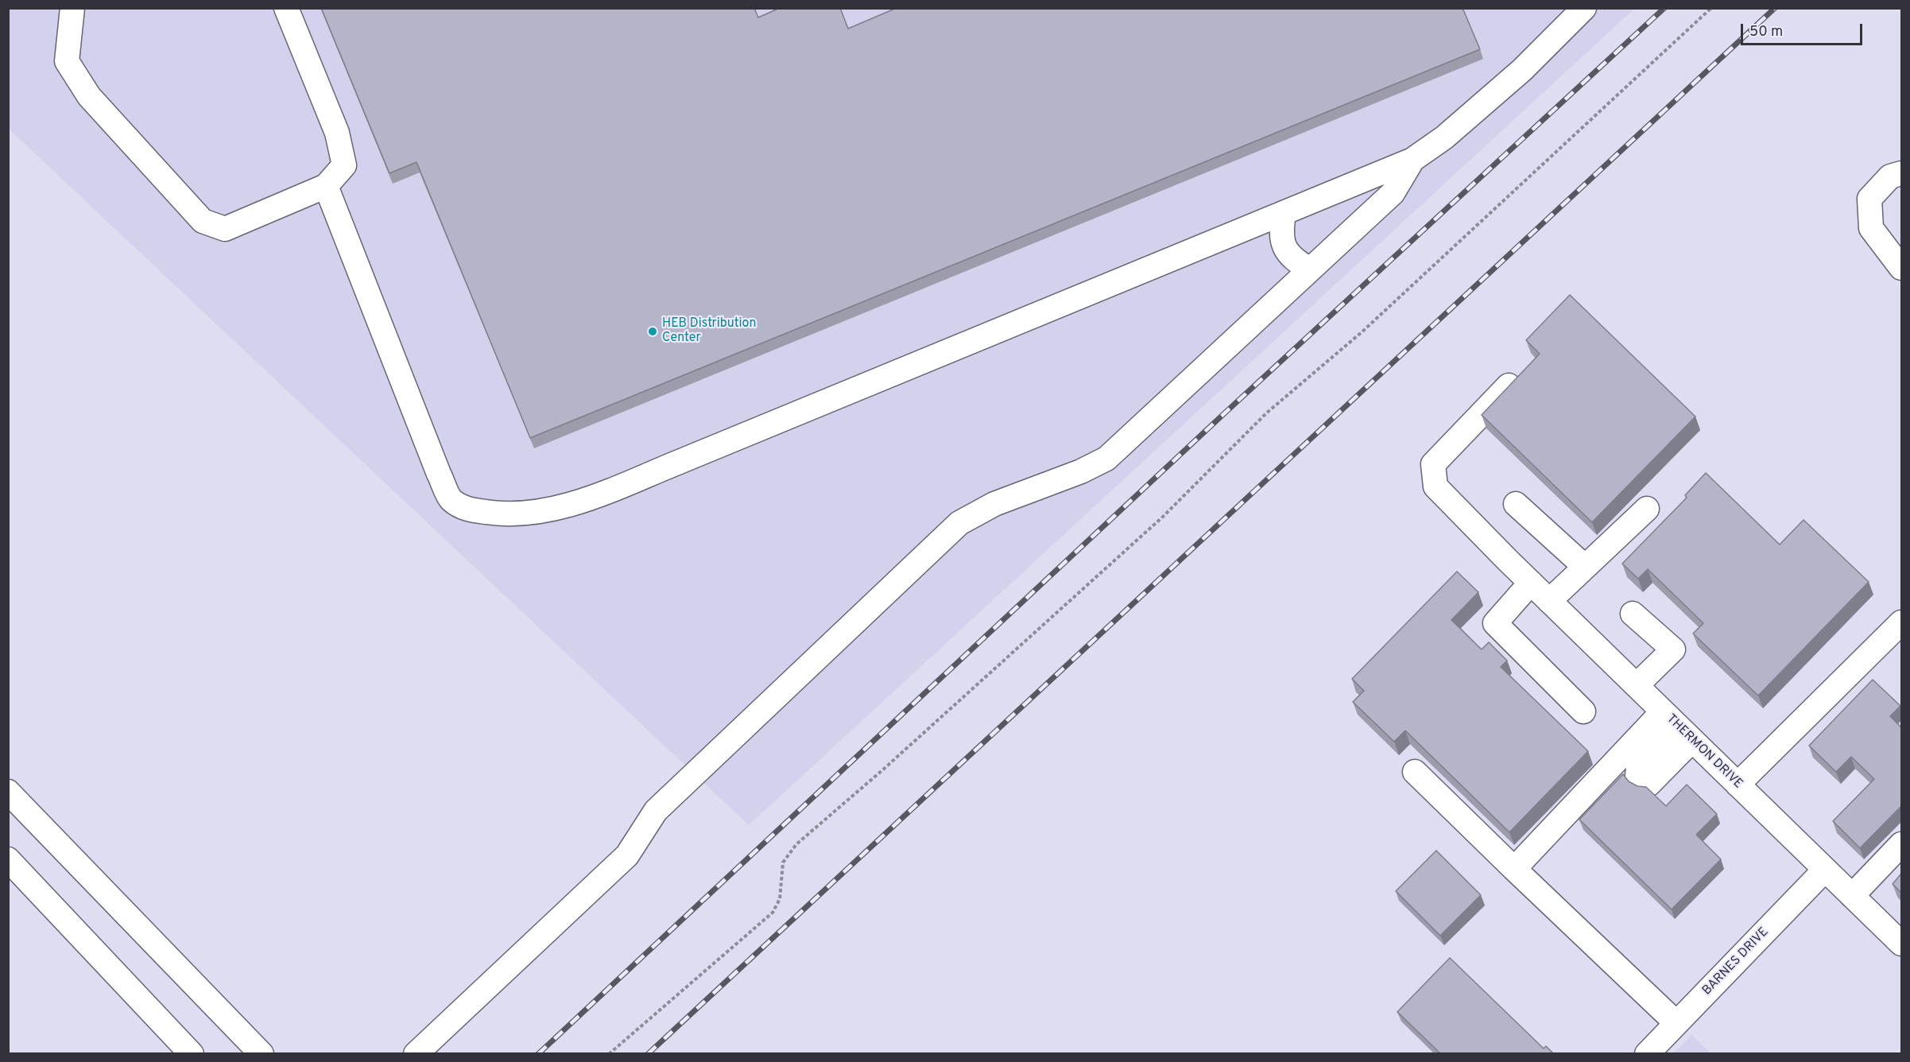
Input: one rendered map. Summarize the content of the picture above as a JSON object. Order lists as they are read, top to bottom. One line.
{"streets":{"street":["THERMON DRIVE","BARNES DRIVE"]},"crossings":[["THERMON DRIVE","BARNES DRIVE"]],"places":["HEB Distribution Center"],"scale_bar":"50 m"}
